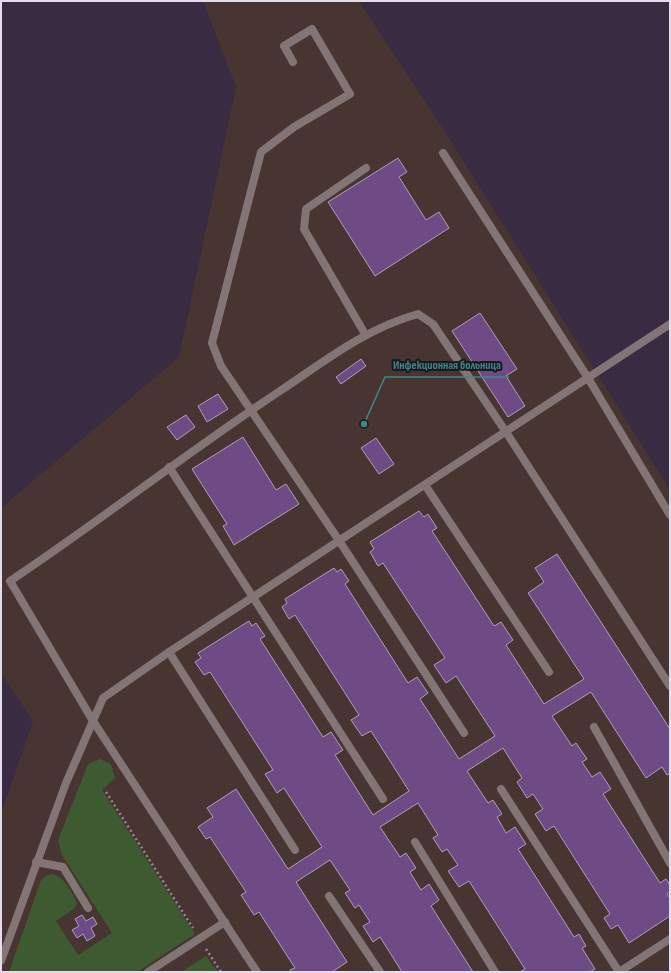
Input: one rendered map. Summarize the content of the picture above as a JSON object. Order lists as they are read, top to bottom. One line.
{"places":["Инфекционная больница"]}
